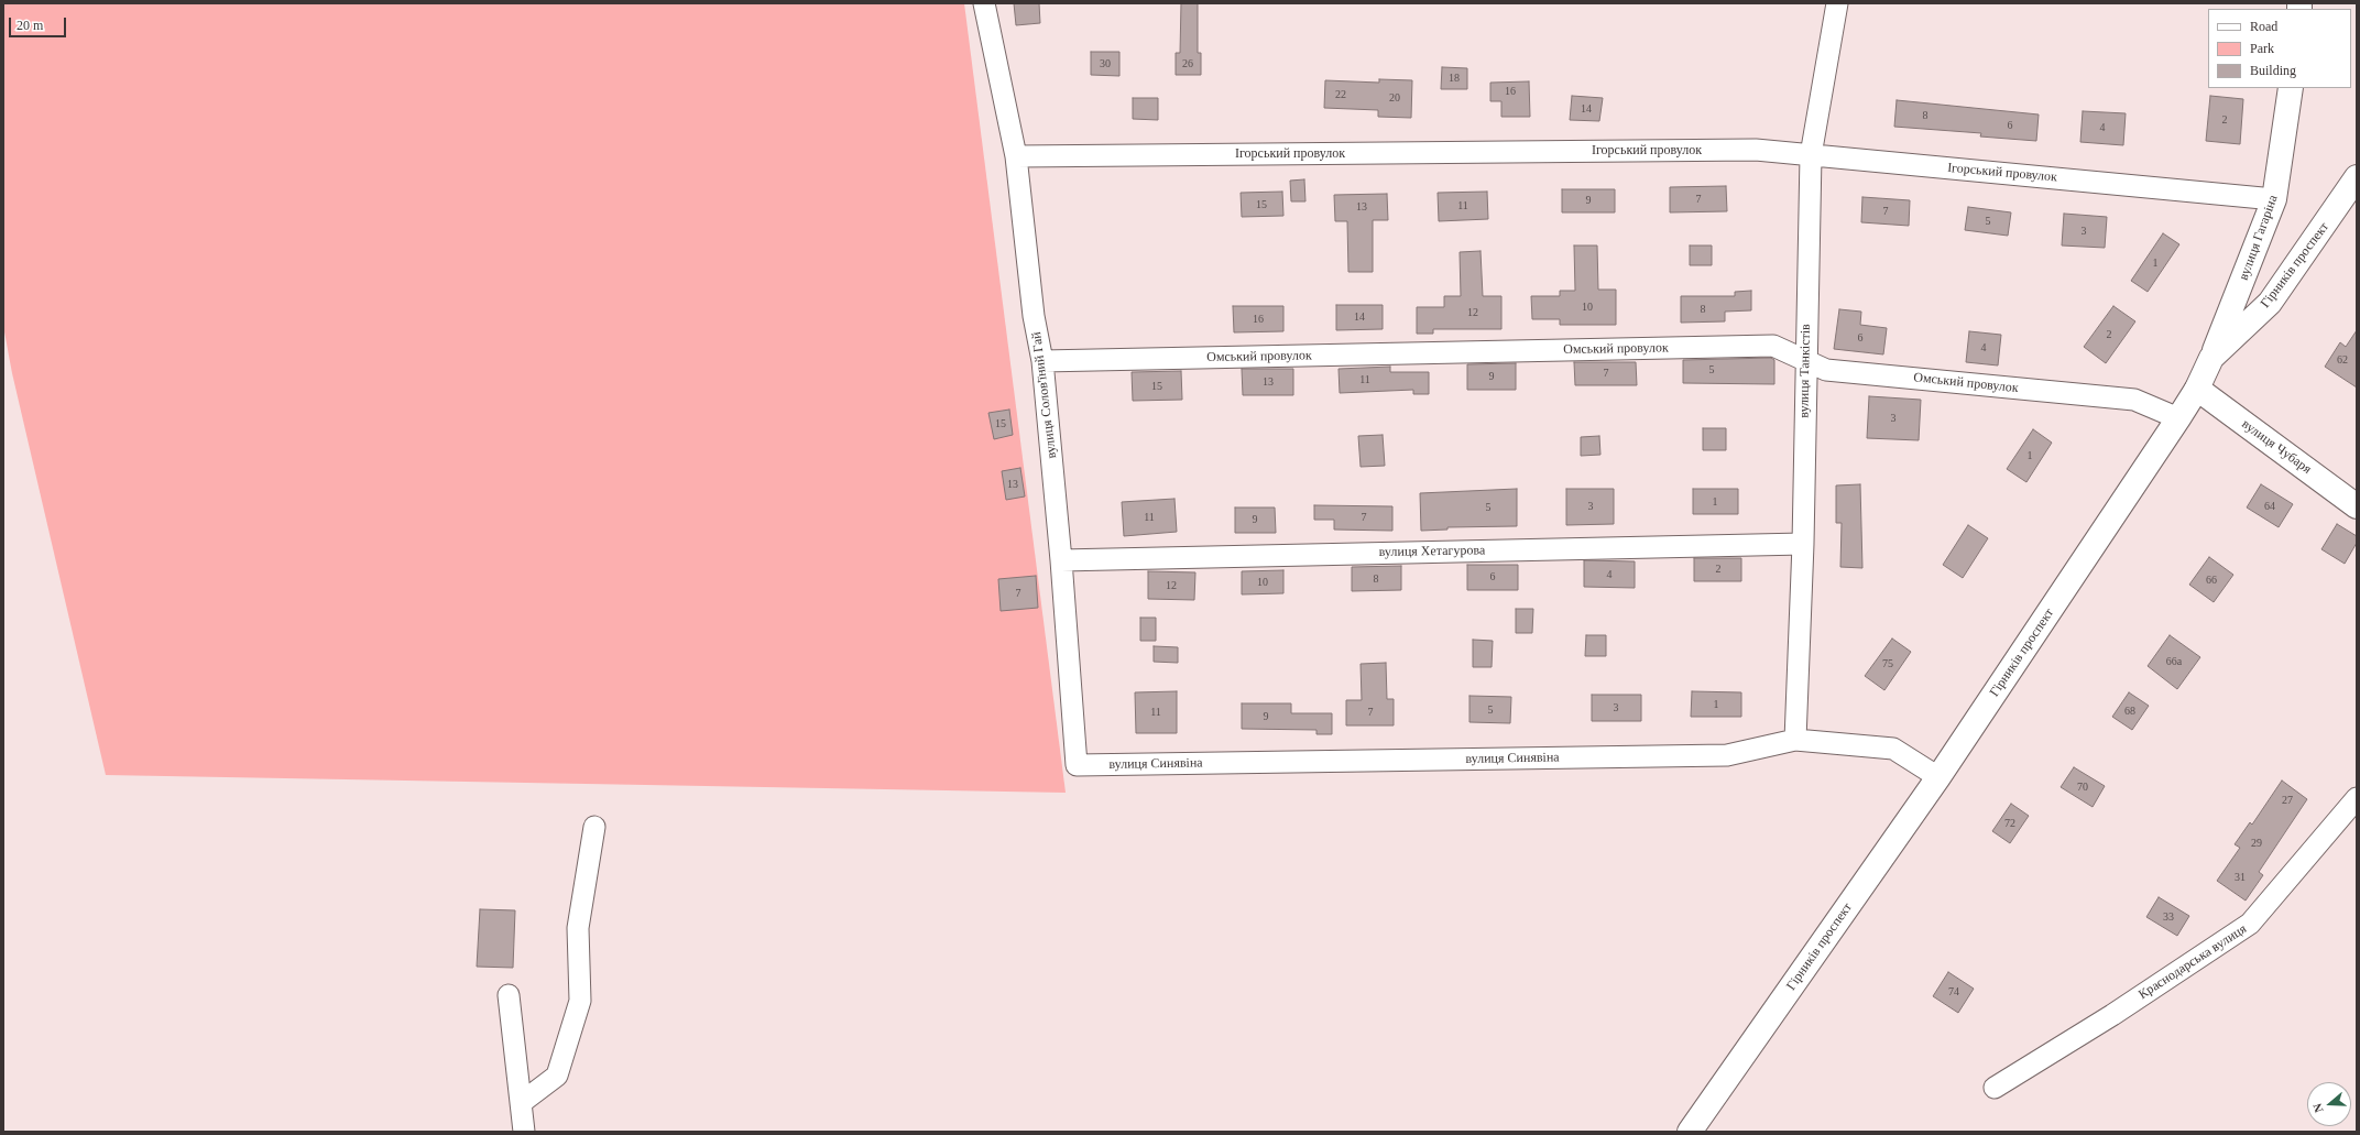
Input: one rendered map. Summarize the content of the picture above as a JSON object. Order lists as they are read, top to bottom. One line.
{"streets":{"main road":["вулиця Гагаріна","Гірників проспект","вулиця Чубаря"],"street":["Ігорський провулок","Омський провулок","вулиця Танкістів","вулиця Солов'їний Гай","вулиця Хетагурова","вулиця Синявіна","Краснодарська вулиця"]},"crossings":[["Ігорський провулок","вулиця Гагаріна"],["Ігорський провулок","вулиця Танкістів"],["Ігорський провулок","вулиця Солов'їний Гай"],["вулиця Гагаріна","Гірників проспект"],["Гірників проспект","Омський провулок"],["Гірників проспект","вулиця Чубаря"],["Гірників проспект","вулиця Синявіна"],["Омський провулок","вулиця Танкістів"],["Омський провулок","вулиця Солов'їний Гай"],["вулиця Танкістів","вулиця Хетагурова"],["вулиця Танкістів","вулиця Синявіна"],["вулиця Солов'їний Гай","вулиця Хетагурова"],["вулиця Солов'їний Гай","вулиця Синявіна"]],"house_numbers":["30","26","18","16","22","20","14","8","2","6","4","7","9","15","11","13","7","5","3","1","10","8","12","14","16","2","6","4","62","5","7","9","11","13","15","3","15","1","13","1","3","64","5","11","7","9","2","4","6","8","66","10","12","7","66а","75","1","3","5","68","11","7","9","70","27","72","29","31","33","74"],"legend":["Road","Park","Building"],"scale_bar":"20 m","north":"left"}
